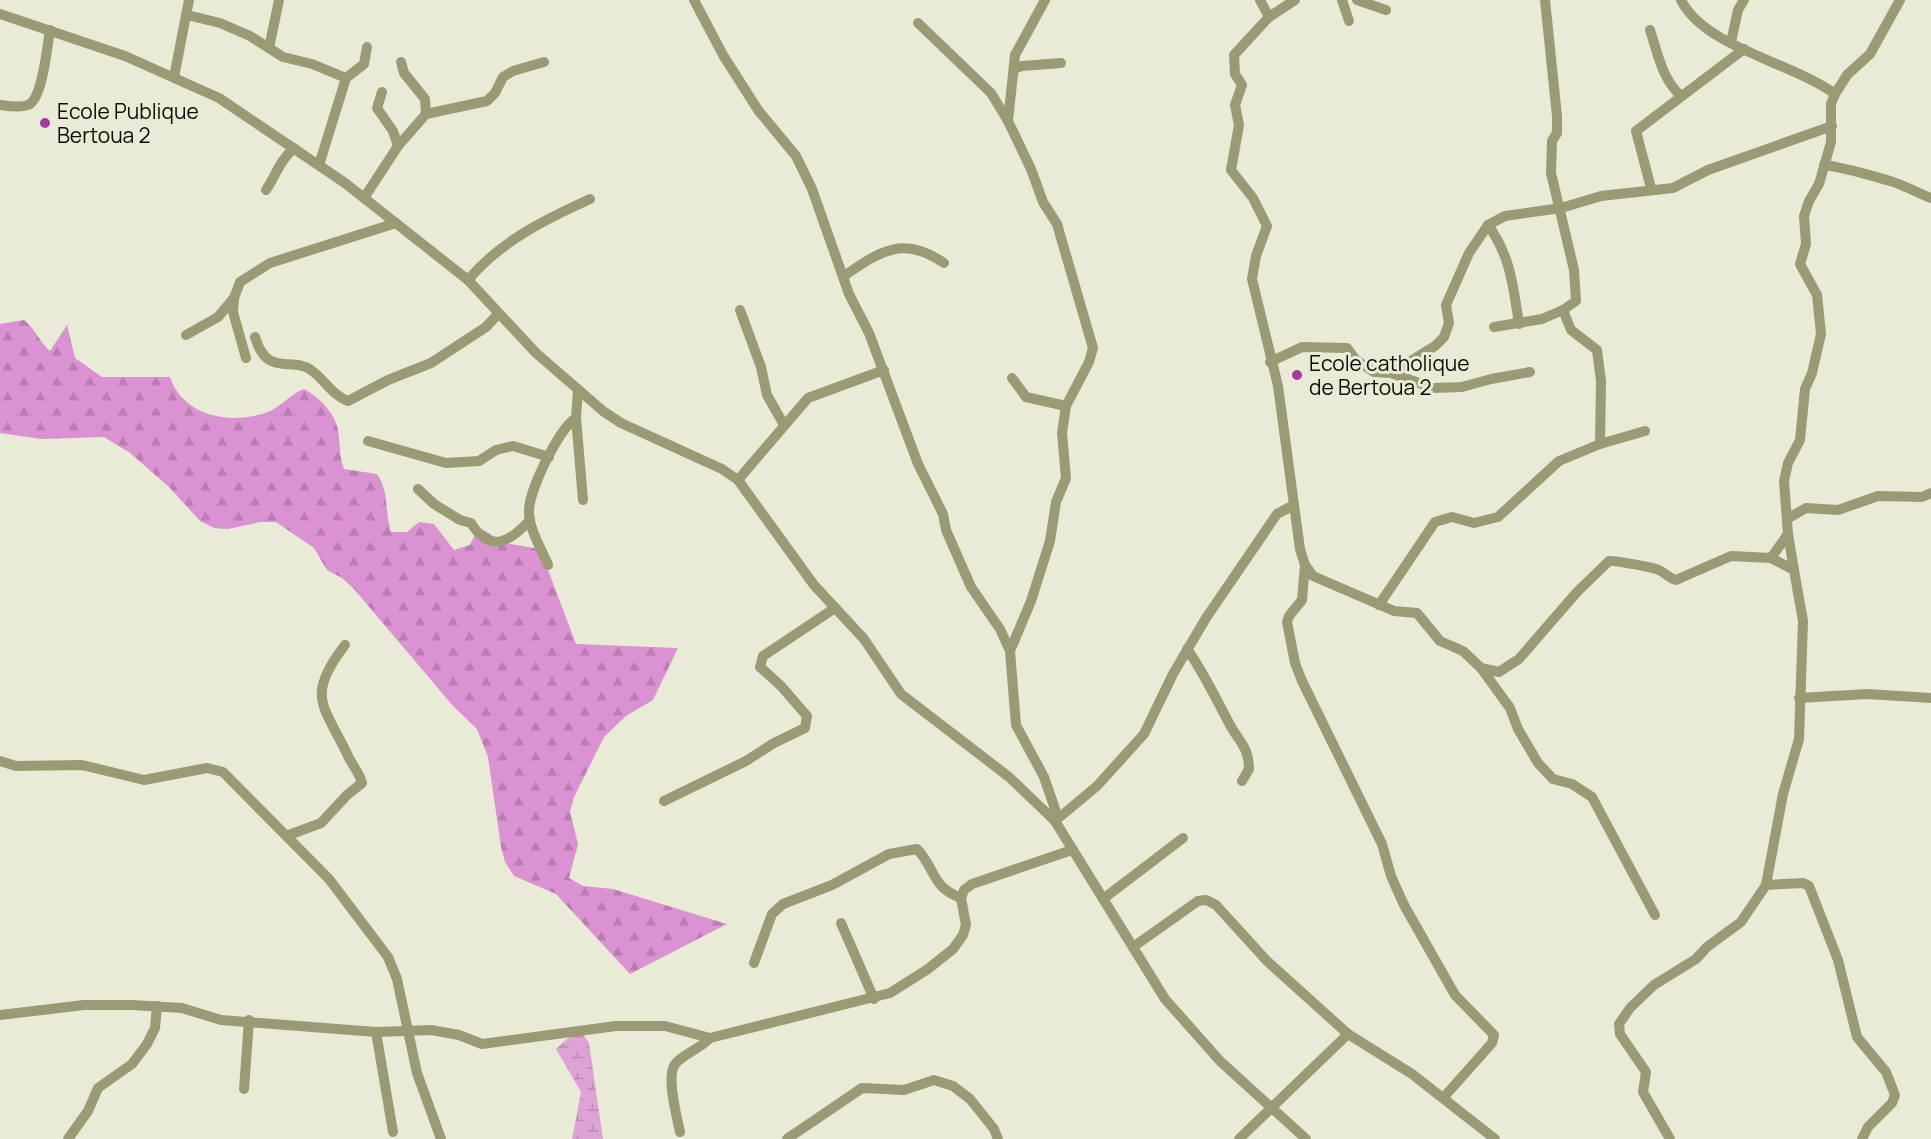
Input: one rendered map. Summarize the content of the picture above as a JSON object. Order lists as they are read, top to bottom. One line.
{"places":["Ecole Publique Bertoua 2","Ecole catholique de Bertoua 2"]}
